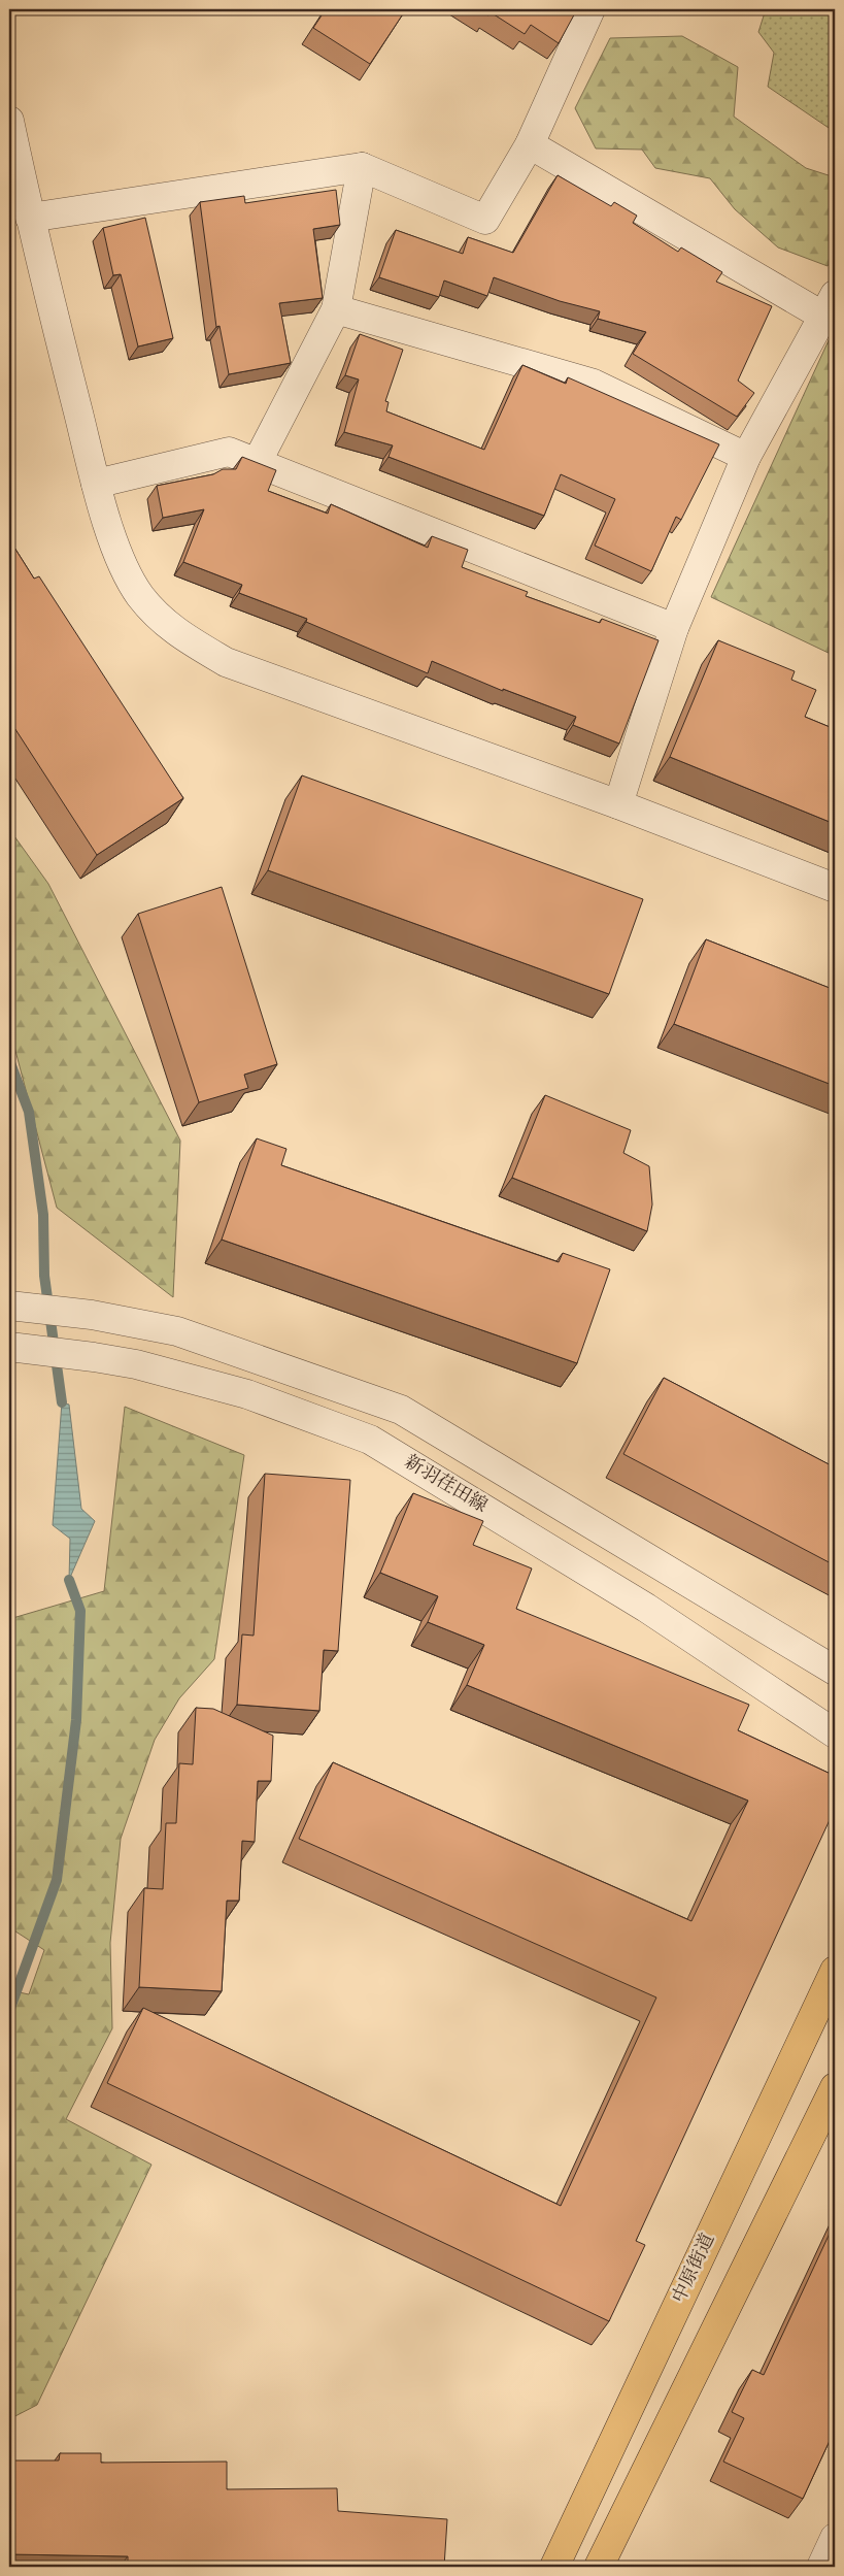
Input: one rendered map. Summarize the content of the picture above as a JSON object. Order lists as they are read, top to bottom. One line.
{"streets":{"main road":["中原街道"],"street":["新羽荏田線"]}}
